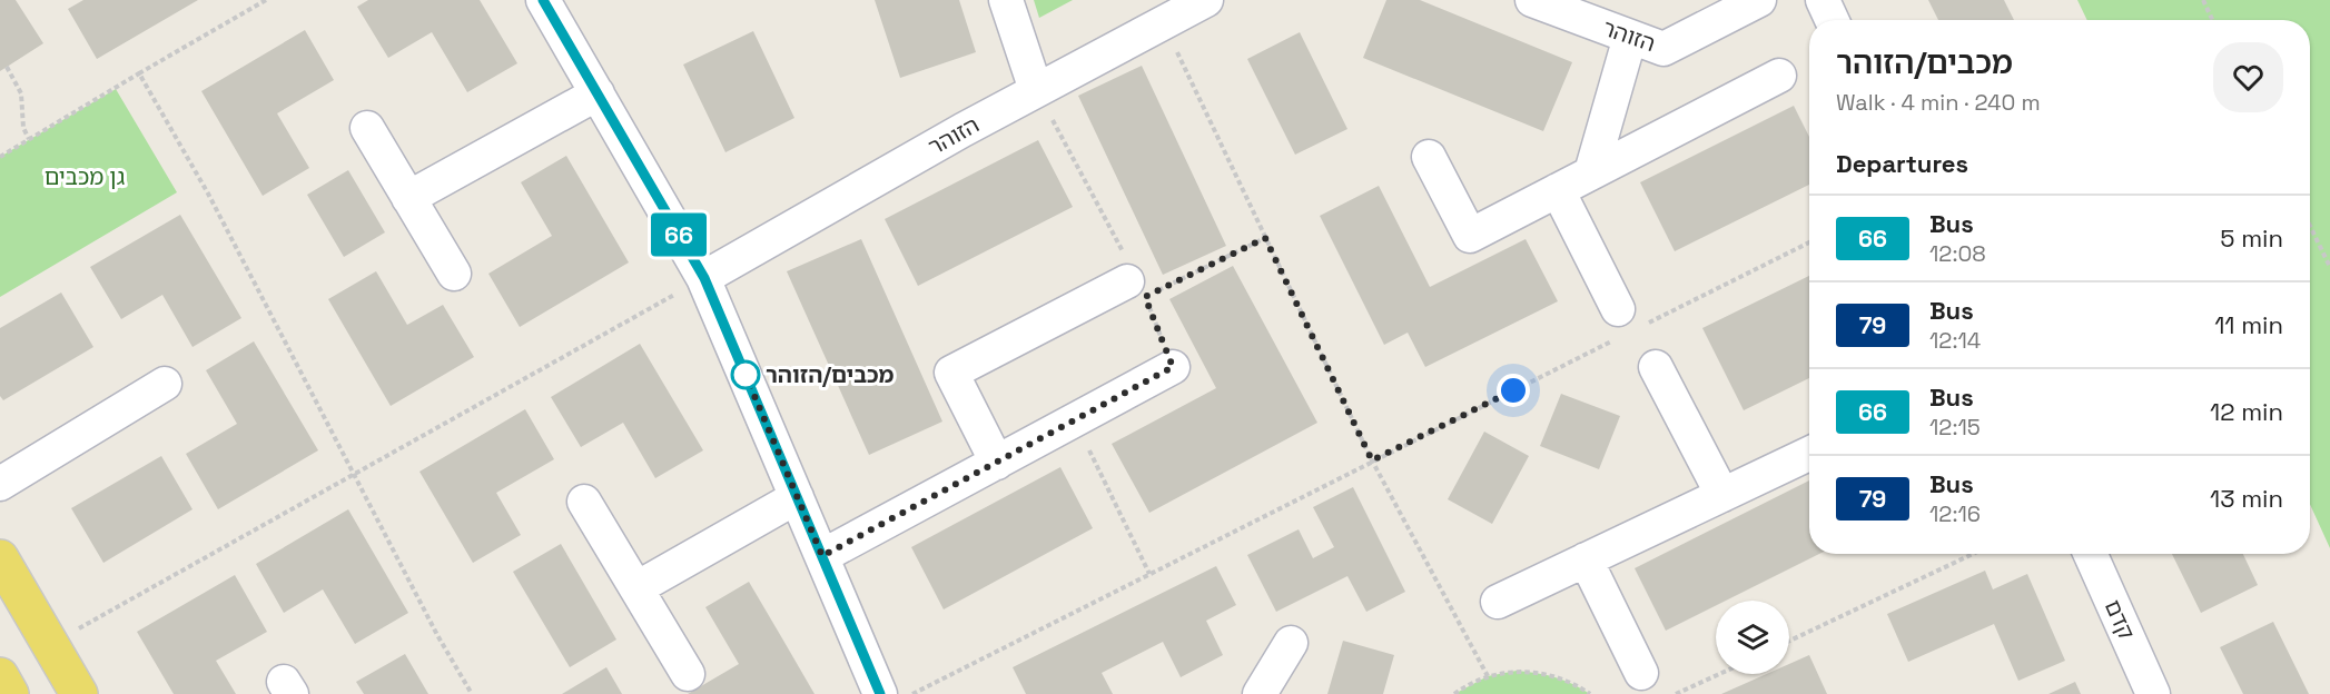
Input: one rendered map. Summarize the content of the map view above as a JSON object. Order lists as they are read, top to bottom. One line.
{"streets":{"street":["הזוהר","קדם"]},"parks":["גן מכבים"],"places":["מכבים/הזוהר"],"lines":["bus line 66"],"page":{"on_map":"66","heading":[["מכבים/הזוהר","Walk · 4 min · 240 m"],"Departures"],"list":[{"mark":"66","name":"Bus","note":"12:08","value":"5 min"},{"mark":"79","name":"Bus","note":"12:14","value":"11 min"},{"mark":"66","name":"Bus","note":"12:15","value":"12 min"},{"mark":"79","name":"Bus","note":"12:16","value":"13 min"}]}}
